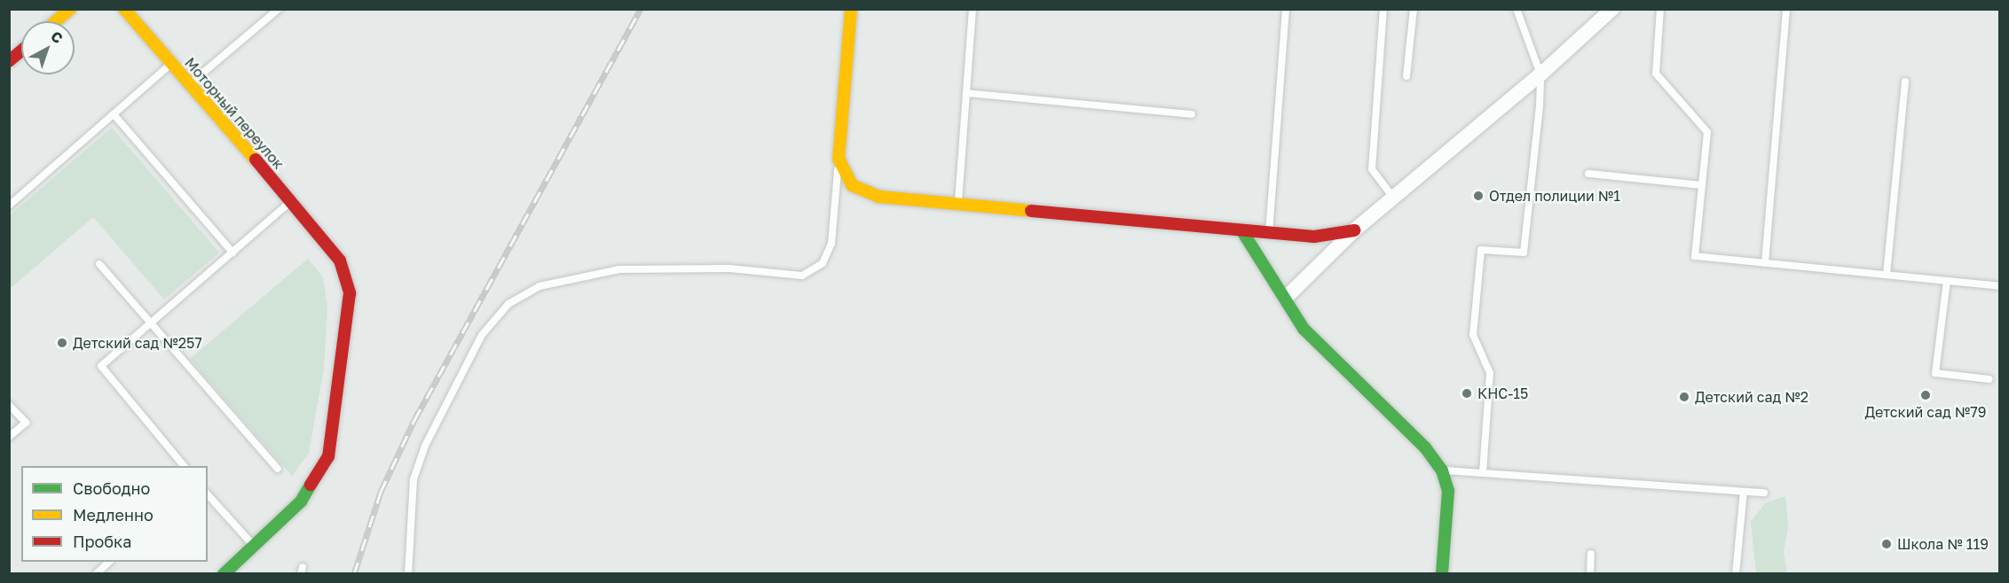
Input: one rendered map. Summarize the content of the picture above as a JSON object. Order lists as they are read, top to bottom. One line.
{"streets":{"street":["Моторный переулок"]},"places":["Отдел полиции №1","Детский сад №257","КНС-15","Детский сад №79","Детский сад №2","Школа № 119"],"legend":["Свободно","Медленно","Пробка"],"north":"top right"}
